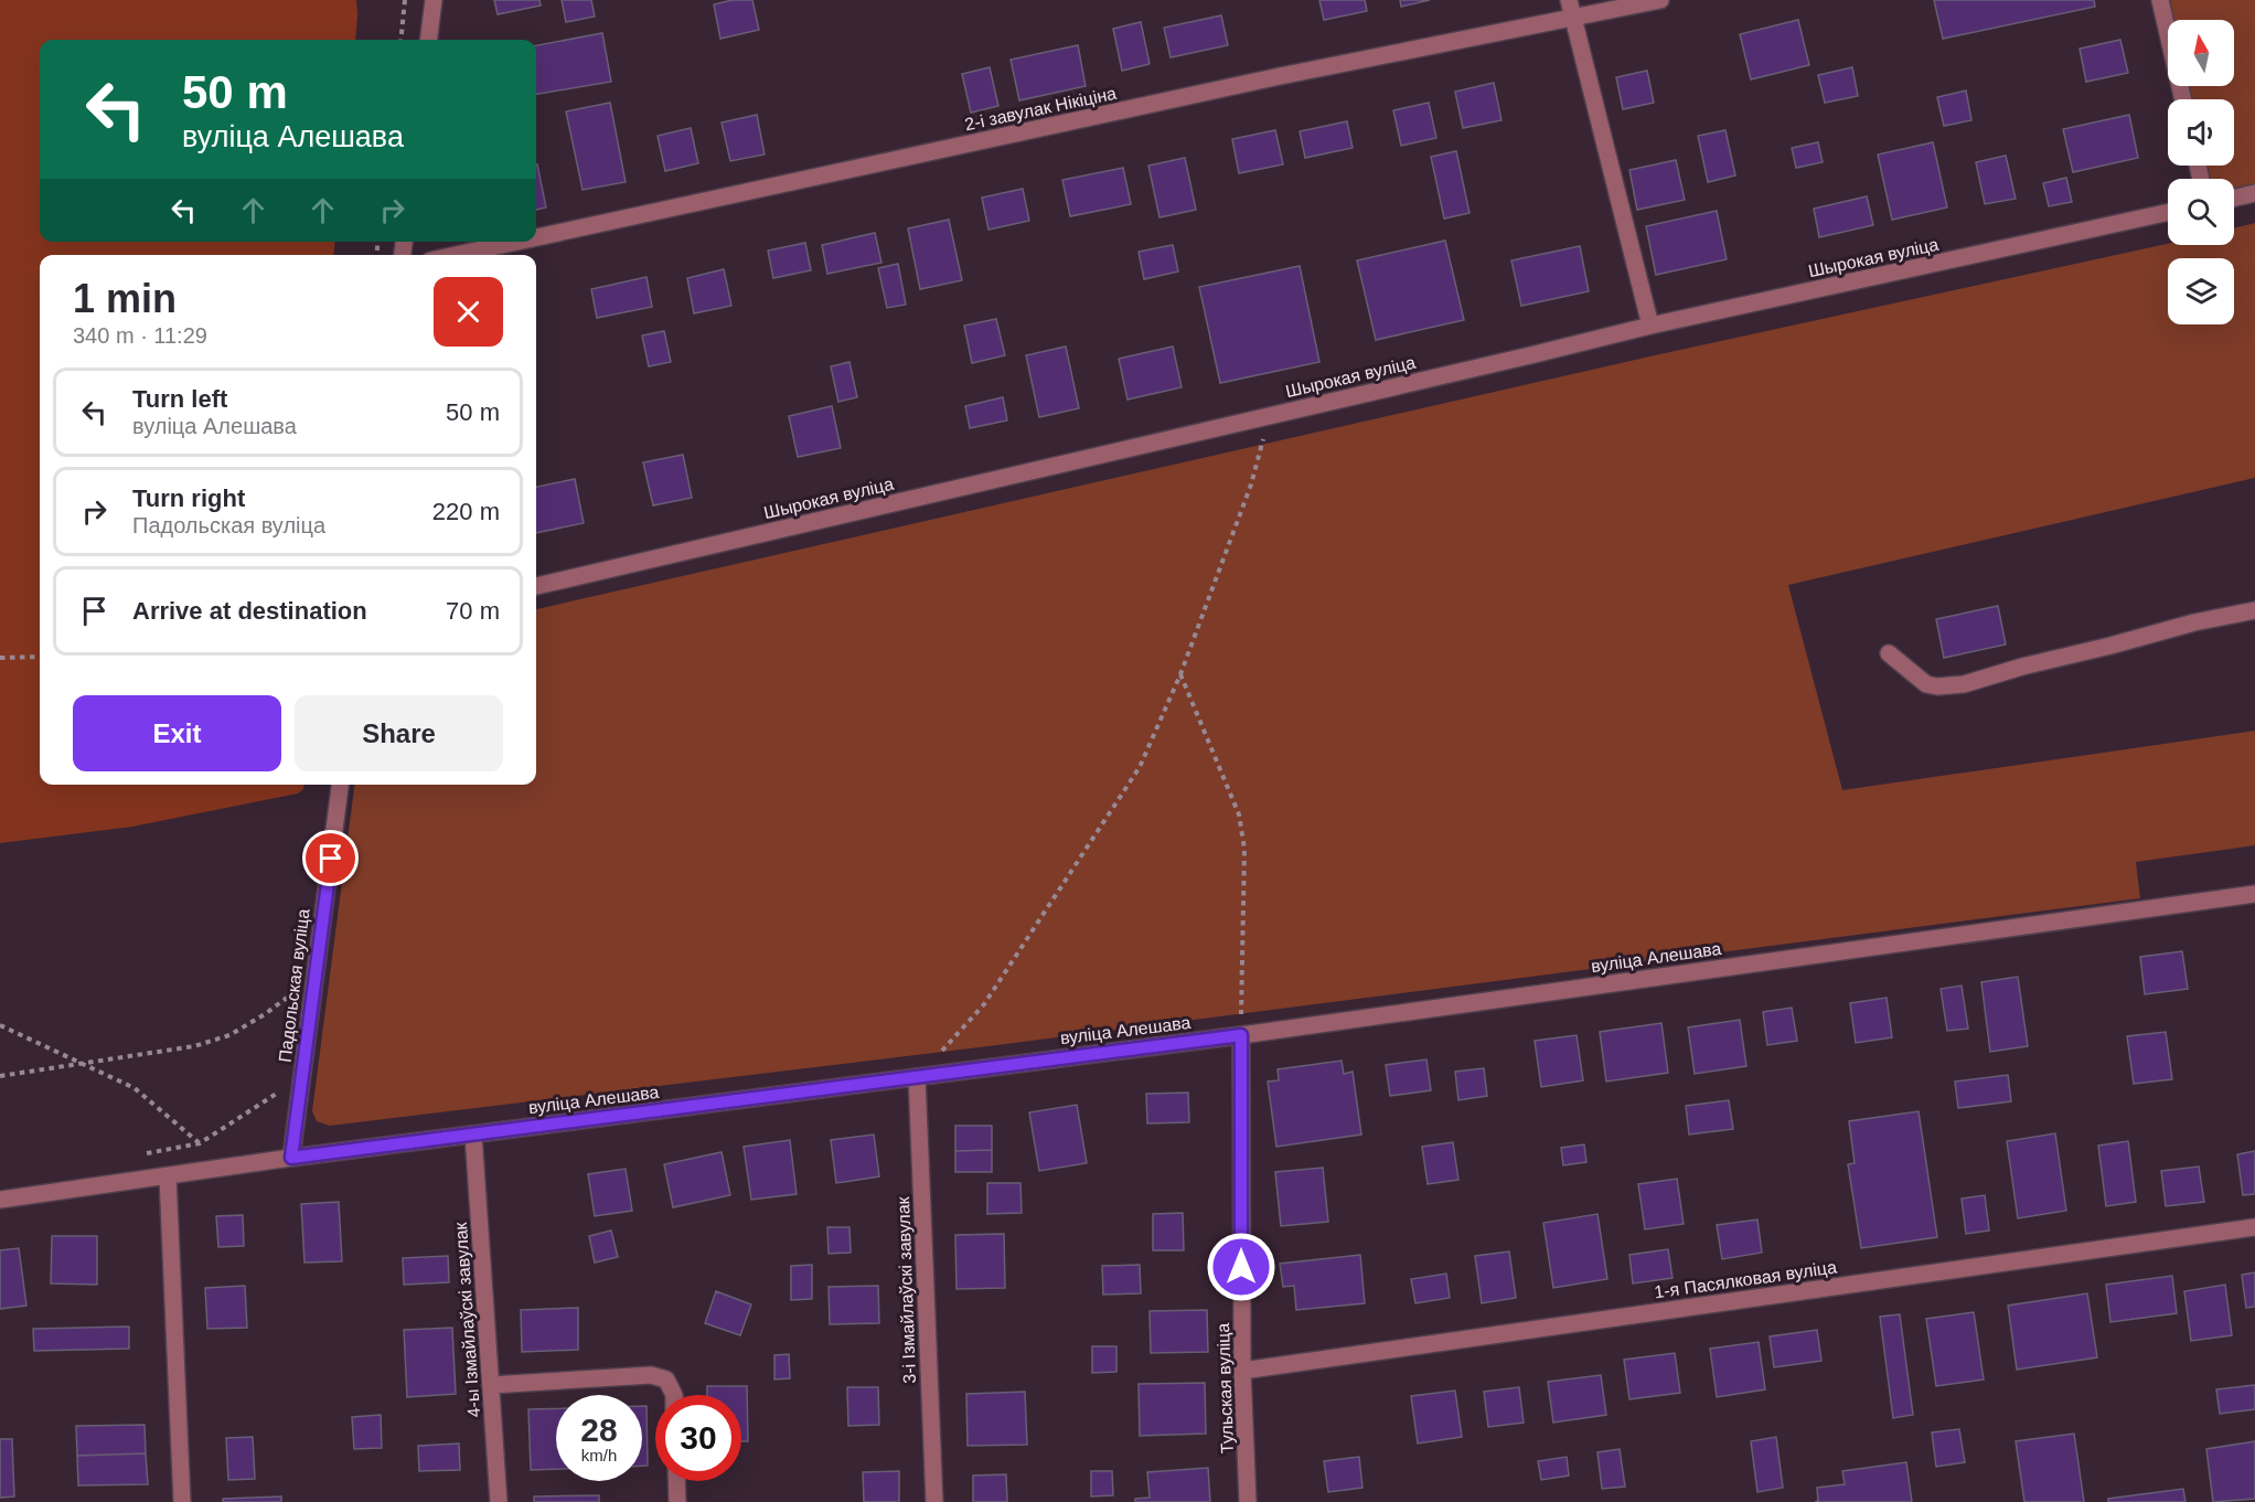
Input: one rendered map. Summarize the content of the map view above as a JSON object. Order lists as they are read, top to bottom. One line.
{"streets":{"street":["2-і завулак Нікіціна","Шырокая вуліца","вуліца Алешава","Падольская вуліца","1-я Пасялковая вуліца","3-і Ізмайлаўскі завулак","4-ы Ізмайлаўскі завулак","Тульская вуліца"]},"crossings":[["вуліца Алешава","Падольская вуліца"],["вуліца Алешава","3-і Ізмайлаўскі завулак"],["вуліца Алешава","4-ы Ізмайлаўскі завулак"],["вуліца Алешава","Тульская вуліца"],["1-я Пасялковая вуліца","Тульская вуліца"]],"north":"top","page":{"turn":["50 m","вуліца Алешава"],"heading":["1 min","340 m · 11:29"],"list":[{"name":"Turn left","note":"вуліца Алешава","value":"50 m"},{"name":"Turn right","note":"Падольская вуліца","value":"220 m"},{"name":"Arrive at destination","value":"70 m"}],"buttons":["Exit","Share"],"speed":"28 km/h","limit":"30"}}
